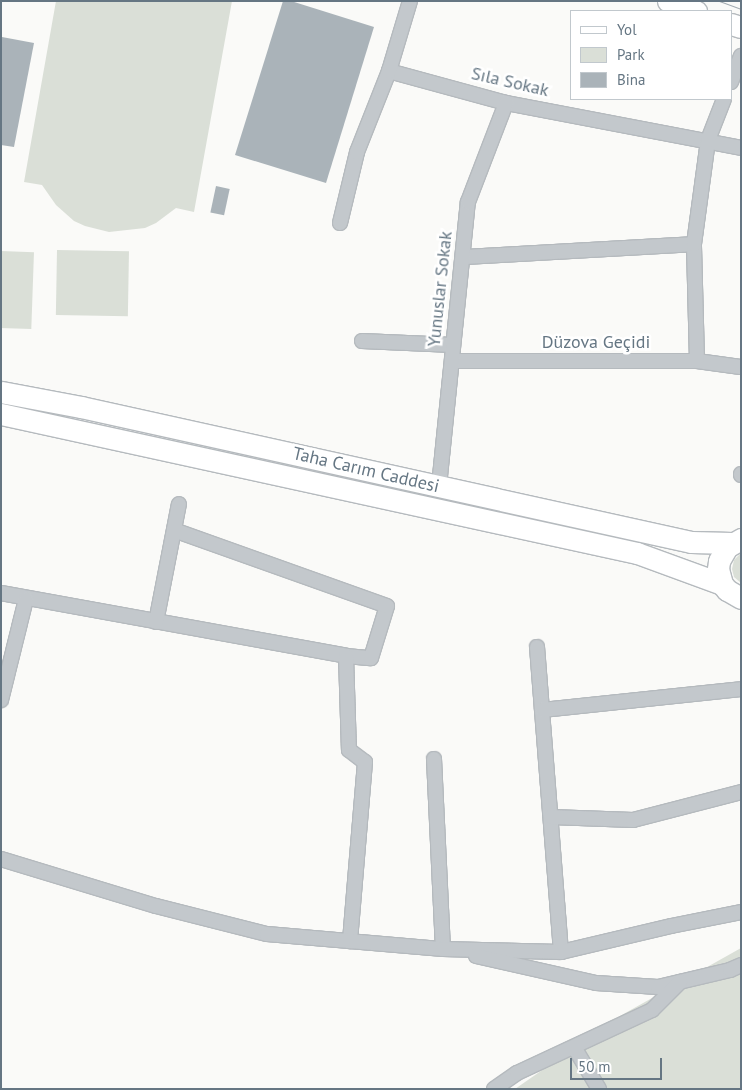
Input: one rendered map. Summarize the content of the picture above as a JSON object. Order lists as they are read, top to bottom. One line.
{"streets":{"main road":["Taha Carım Caddesi"],"street":["Sıla Sokak","Yunuslar Sokak","Düzova Geçidi"]},"crossings":[["Sıla Sokak","Yunuslar Sokak"],["Yunuslar Sokak","Düzova Geçidi"],["Yunuslar Sokak","Taha Carım Caddesi"]],"legend":["Yol","Park","Bina"],"scale_bar":"50 m"}
